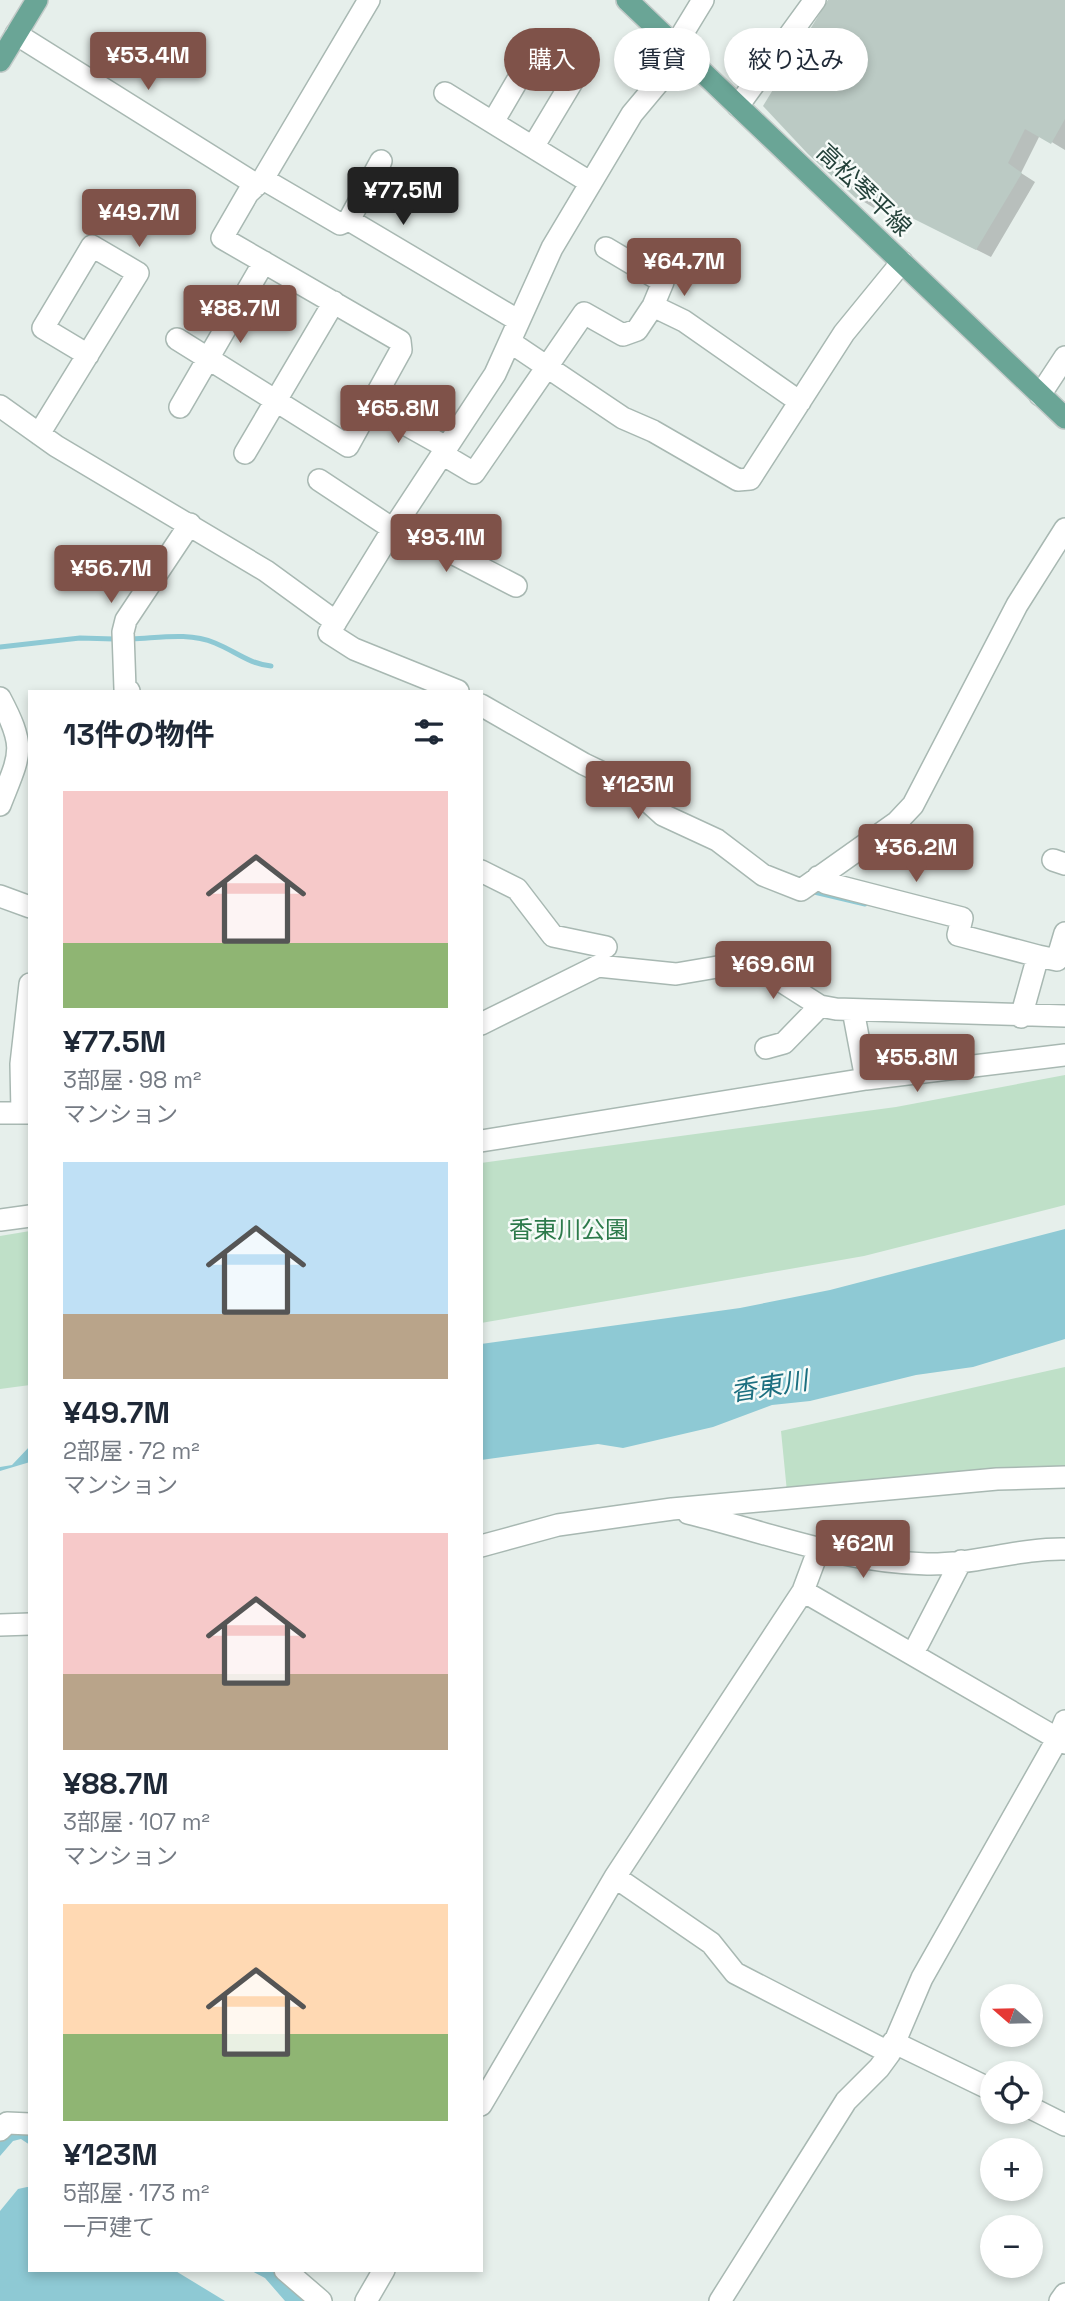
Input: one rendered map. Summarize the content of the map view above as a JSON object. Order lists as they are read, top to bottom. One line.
{"streets":{"main road":["高松琴平線"]},"water":["香東川"],"parks":["香東川公園"],"north":"left","page":{"chip":["購入","賃貸","絞り込み"],"price":["¥53.4M","¥77.5M","¥49.7M","¥64.7M","¥88.7M","¥65.8M","¥93.1M","¥56.7M","¥123M","¥36.2M","¥69.6M","¥55.8M","¥62M"],"heading":"13件の物件","list":[{"name":"¥77.5M","note":"3部屋 · 98 m² · マンション"},{"name":"¥49.7M","note":"2部屋 · 72 m² · マンション"},{"name":"¥88.7M","note":"3部屋 · 107 m² · マンション"},{"name":"¥123M","note":"5部屋 · 173 m² · 一戸建て"}],"map_buttons":["+","−"]}}
